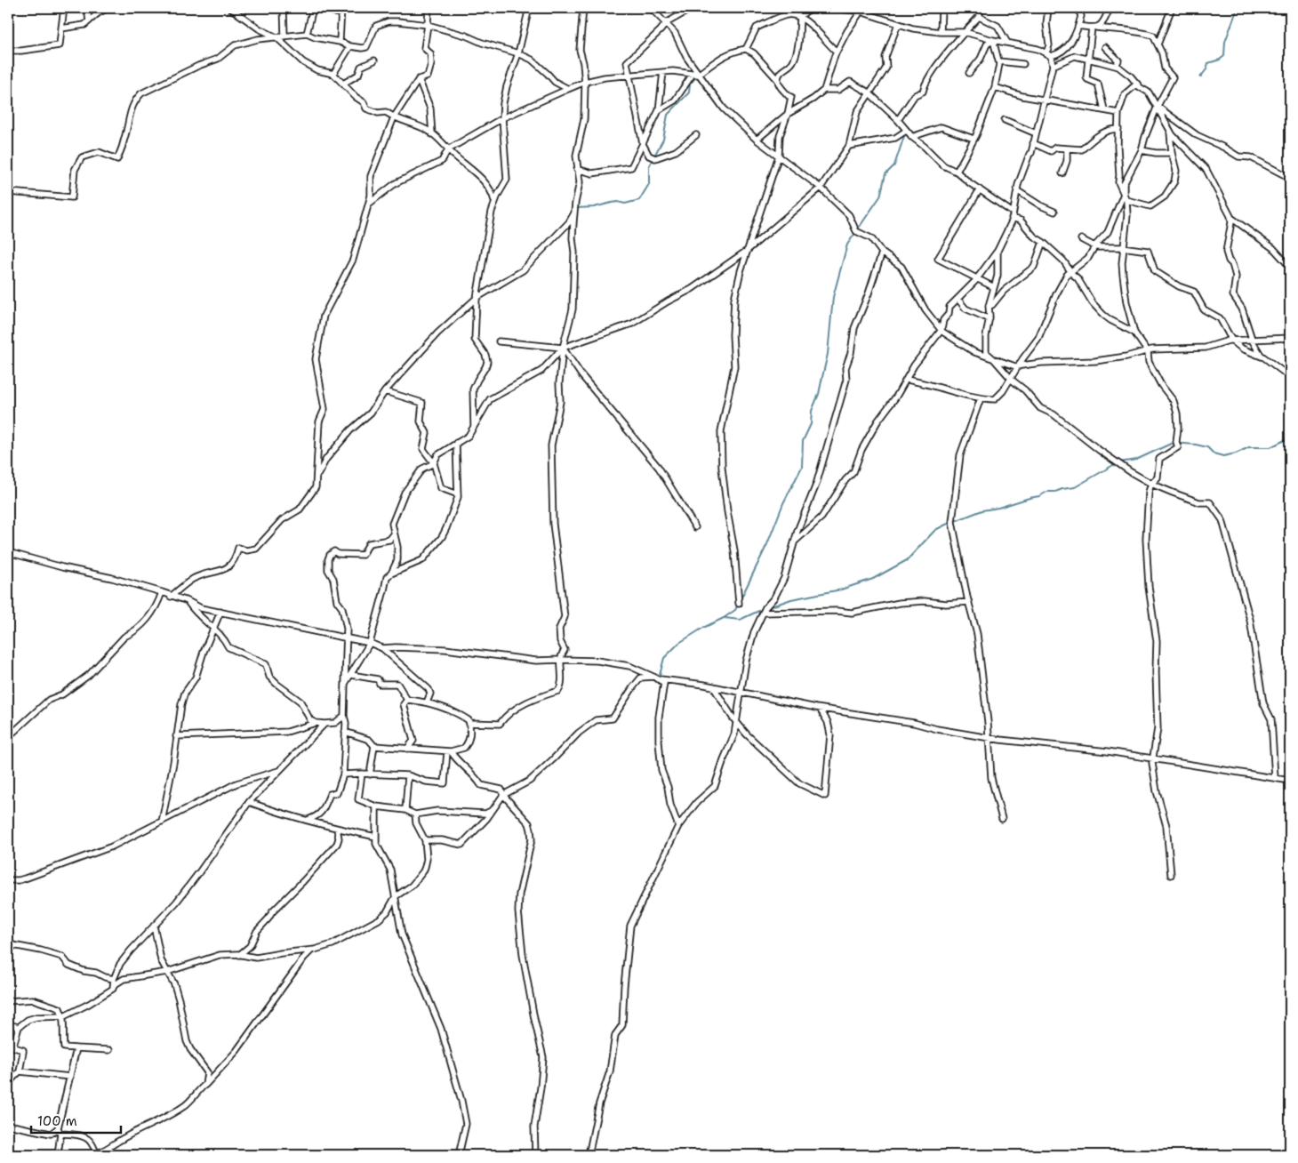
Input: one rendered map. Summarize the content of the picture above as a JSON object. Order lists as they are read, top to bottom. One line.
{"scale_bar":"100 m"}
